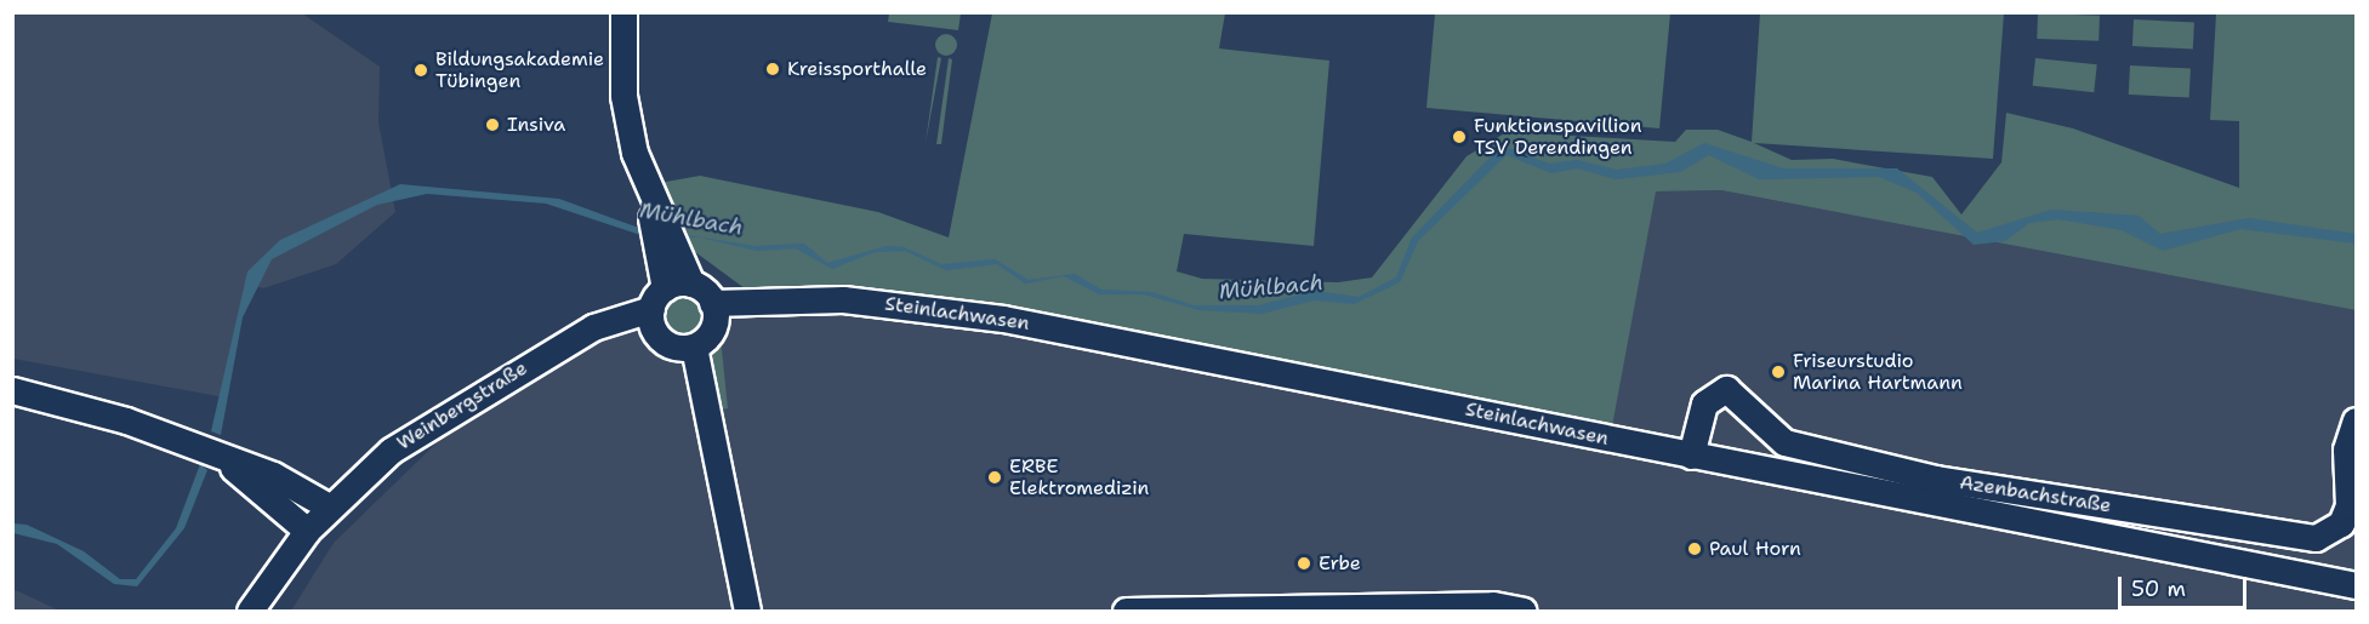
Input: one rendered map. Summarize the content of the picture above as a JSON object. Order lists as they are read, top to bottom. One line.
{"streets":{"street":["Steinlachwasen","Weinbergstraße","Azenbachstraße"]},"crossings":[["Steinlachwasen","Azenbachstraße"]],"water":["Mühlbach"],"places":["Kreissporthalle","Bildungsakademie Tübingen","Insiva","Funktionspavillion TSV Derendingen","Friseurstudio Marina Hartmann","ERBE Elektromedizin","Paul Horn","Erbe"],"scale_bar":"50 m"}
